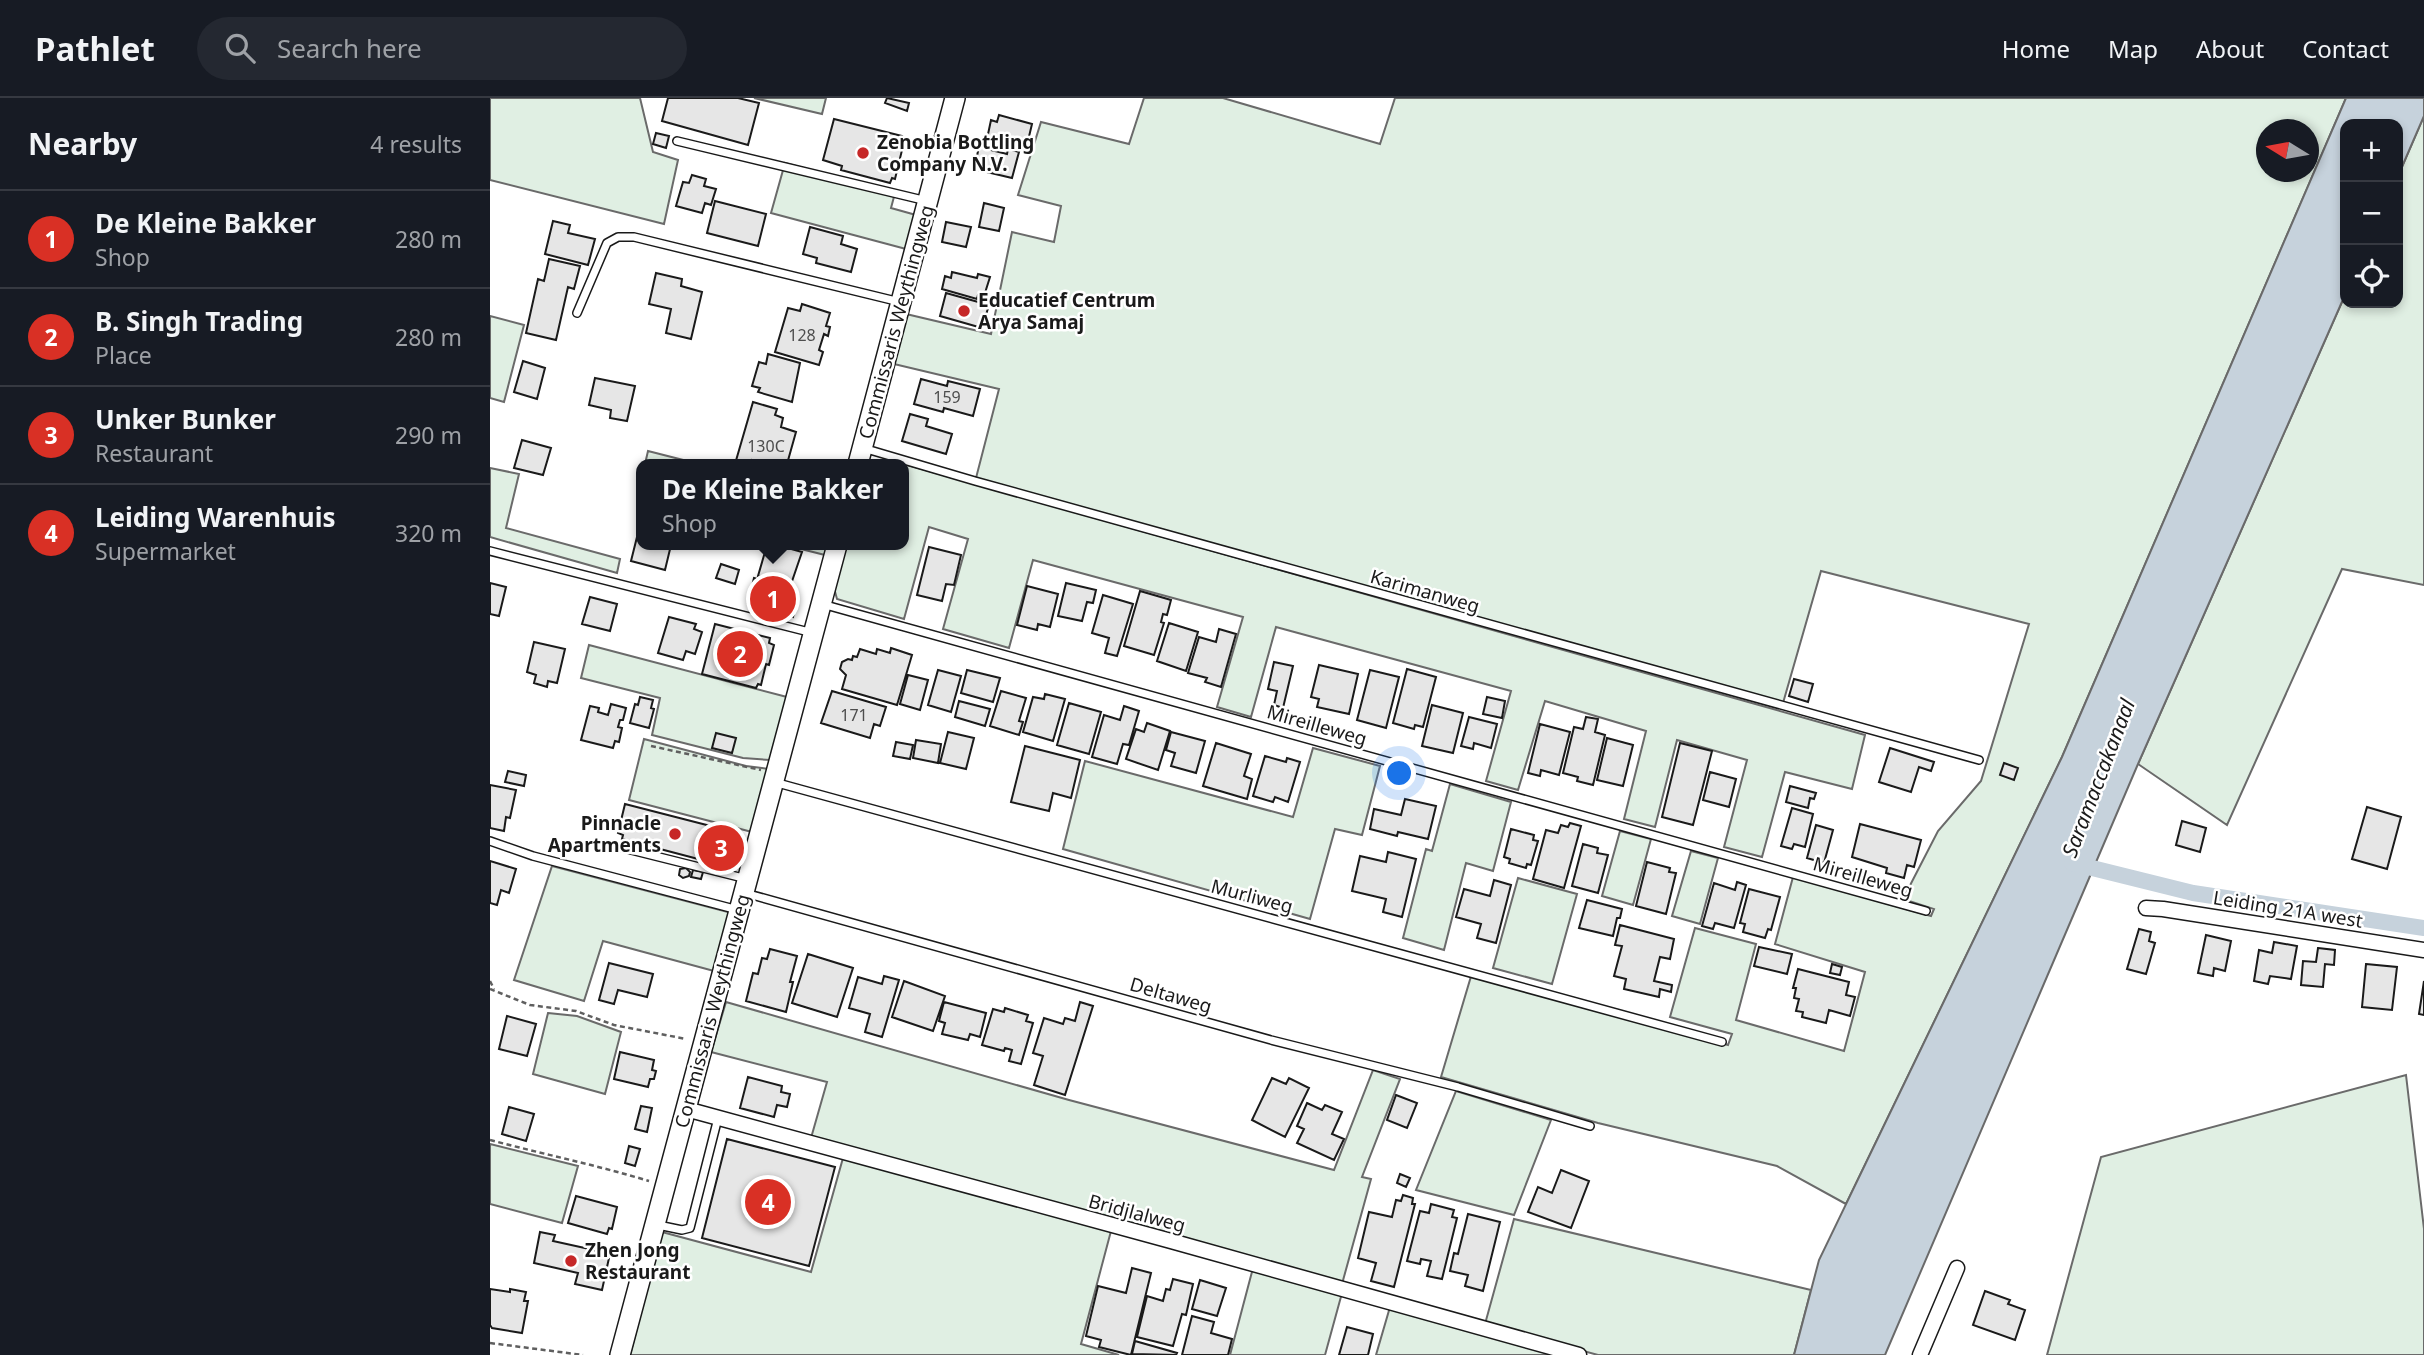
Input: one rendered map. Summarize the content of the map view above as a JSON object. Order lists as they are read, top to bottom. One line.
{"streets":{"main road":["Commissaris Weythingweg"],"street":["Leiding 21A west","Bridjlalweg"],"lane":["Karimanweg","Mireilleweg","Murliweg","Deltaweg"]},"crossings":[["Commissaris Weythingweg","Mireilleweg"],["Commissaris Weythingweg","Murliweg"],["Commissaris Weythingweg","Deltaweg"],["Commissaris Weythingweg","Bridjlalweg"]],"water":["Saramaccakanaal"],"places":["Zenobia Bottling Company N.V.","Educatief Centrum Arya Samaj","Pinnacle Apartments","Zhen Jong Restaurant"],"house_numbers":["128","159","130C","171"],"north":"left","page":{"header":"Pathlet","search":"Search here","nav":["Home","Map","About","Contact"],"heading":["Nearby","4 results"],"map_buttons":["+","−"],"list":[{"mark":"1","name":"De Kleine Bakker","note":"Shop","value":"280 m"},{"mark":"2","name":"B. Singh Trading","note":"Place","value":"280 m"},{"mark":"3","name":"Unker Bunker","note":"Restaurant","value":"290 m"},{"mark":"4","name":"Leiding Warenhuis","note":"Supermarket","value":"320 m"}],"popup":["De Kleine Bakker","Shop"],"pins":["1","2","3","4"]}}
